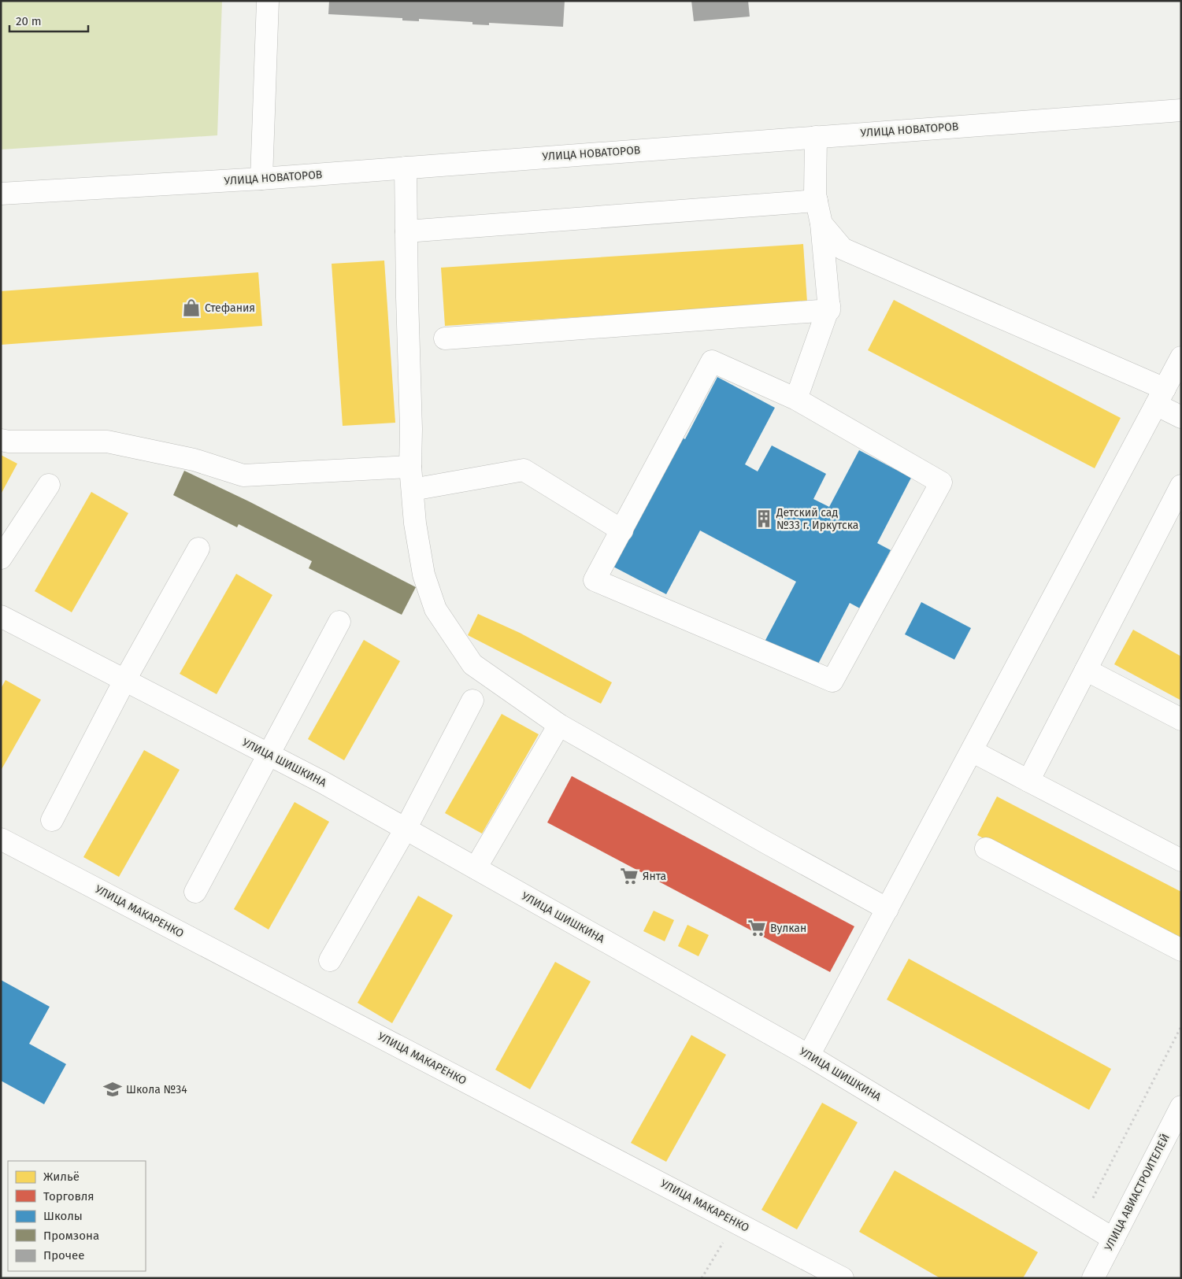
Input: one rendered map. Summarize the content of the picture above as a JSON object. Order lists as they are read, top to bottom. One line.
{"streets":{"street":["УЛИЦА НОВАТОРОВ","УЛИЦА ШИШКИНА","УЛИЦА МАКАРЕНКО","УЛИЦА АВИАСТРОИТЕЛЕЙ"]},"crossings":[["УЛИЦА ШИШКИНА","УЛИЦА АВИАСТРОИТЕЛЕЙ"]],"places":{"shop":["Стефания"],"building":["Детский сад №33 г. Иркутска"],"supermarket":["Янта","Вулкан"],"school or university":["Школа №34"]},"legend":["Жильё","Торговля","Школы","Промзона","Прочее"],"scale_bar":"20 m"}
